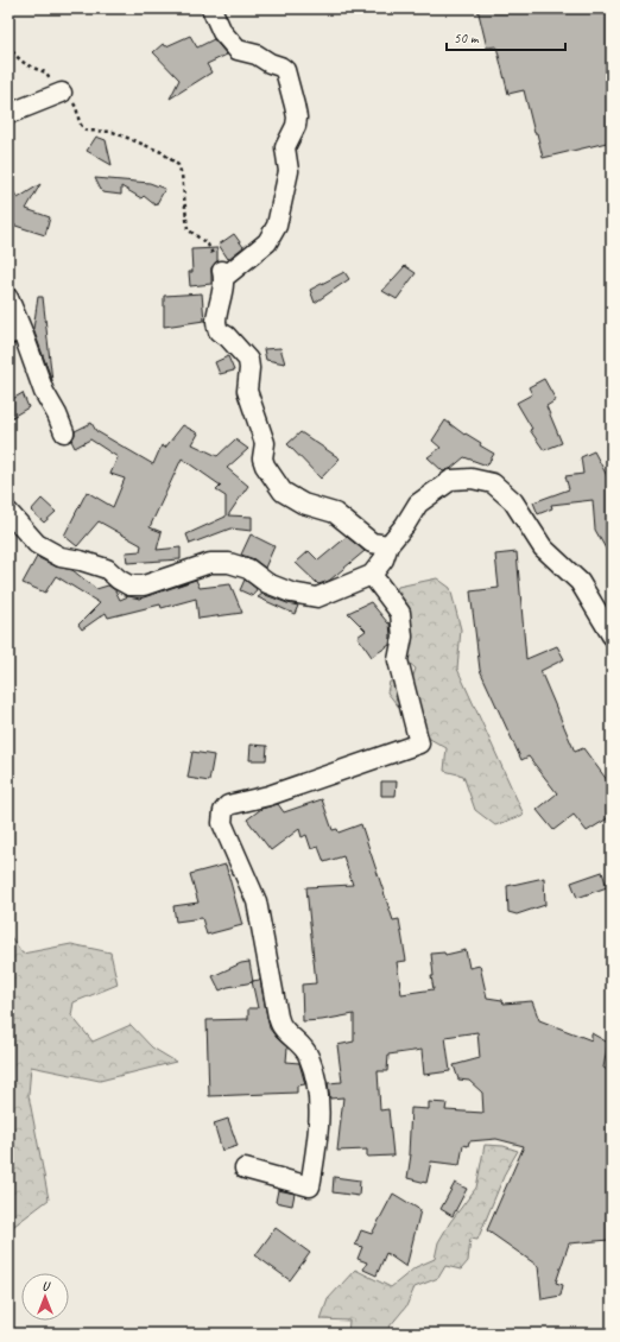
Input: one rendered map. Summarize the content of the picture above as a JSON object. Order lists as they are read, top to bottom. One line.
{"scale_bar":"50 m","north":"top"}
